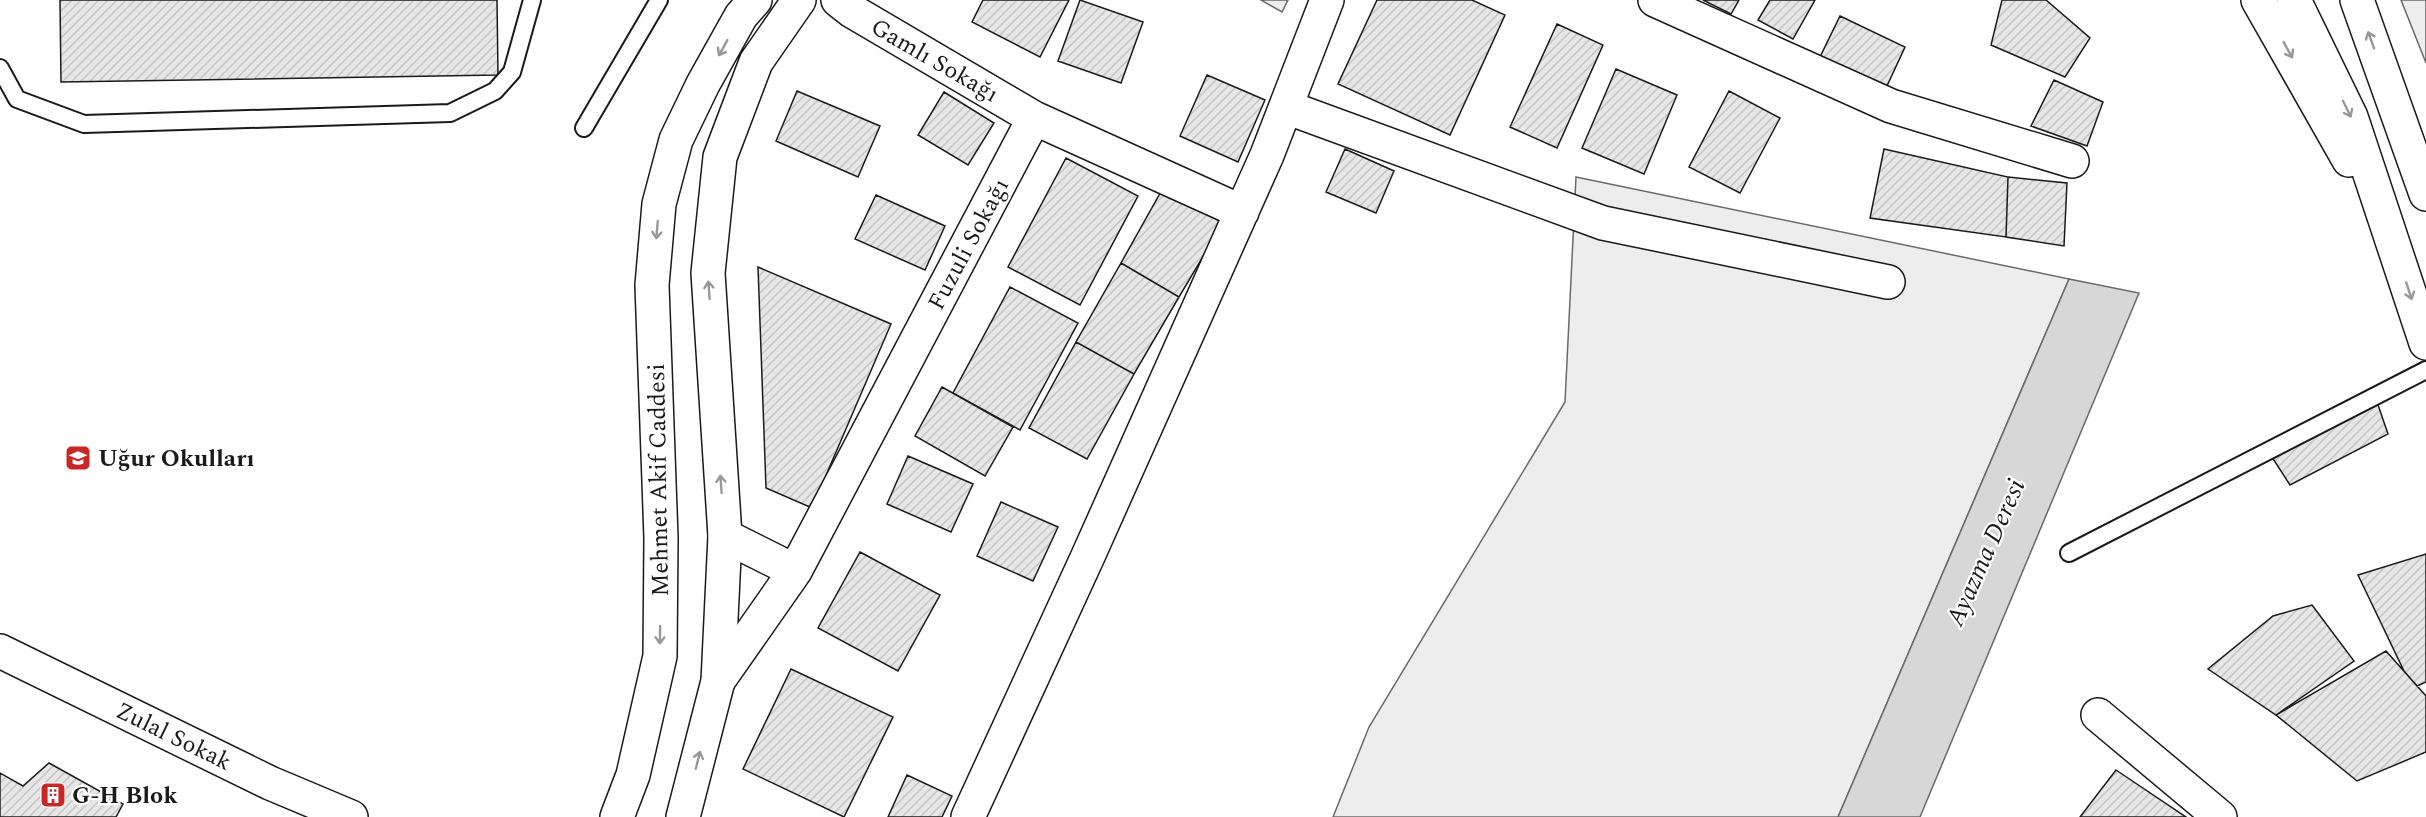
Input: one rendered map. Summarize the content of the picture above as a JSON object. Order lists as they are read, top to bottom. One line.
{"streets":{"street":["Gamlı Sokağı","Fuzuli Sokağı","Mehmet Akif Caddesi","Zulal Sokak"]},"crossings":[["Gamlı Sokağı","Fuzuli Sokağı"]],"water":["Ayazma Deresi"],"places":{"school or university":["Uğur Okulları"],"building":["G-H Blok"]}}
